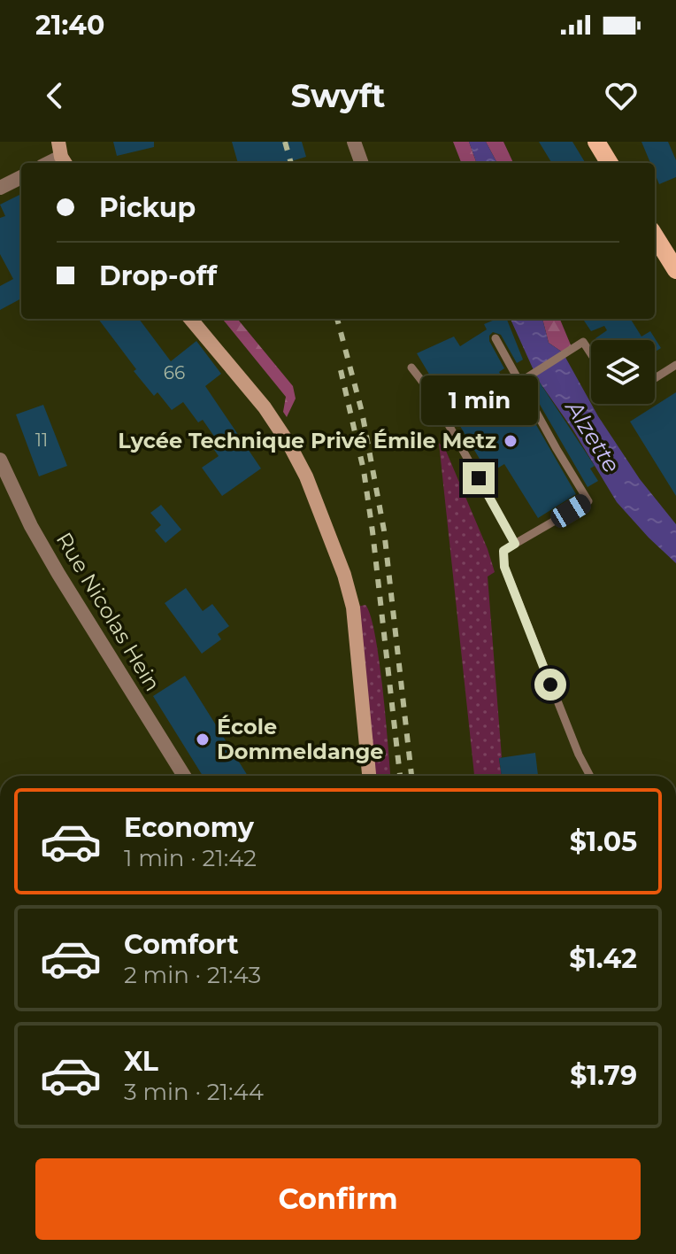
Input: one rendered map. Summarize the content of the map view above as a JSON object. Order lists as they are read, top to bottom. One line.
{"streets":{"street":["Rue Nicolas Hein"]},"water":["Alzette"],"places":["Lycée Technique Privé Émile Metz","École Dommeldange"],"house_numbers":["66","11"],"page":{"status":"21:40","header":"Swyft","banner":["Pickup","Drop-off"],"bubble":"1 min","list":[{"name":"Economy","note":"1 min · 21:42","value":"$1.05"},{"name":"Comfort","note":"2 min · 21:43","value":"$1.42"},{"name":"XL","note":"3 min · 21:44","value":"$1.79"}],"buttons":"Confirm"}}
